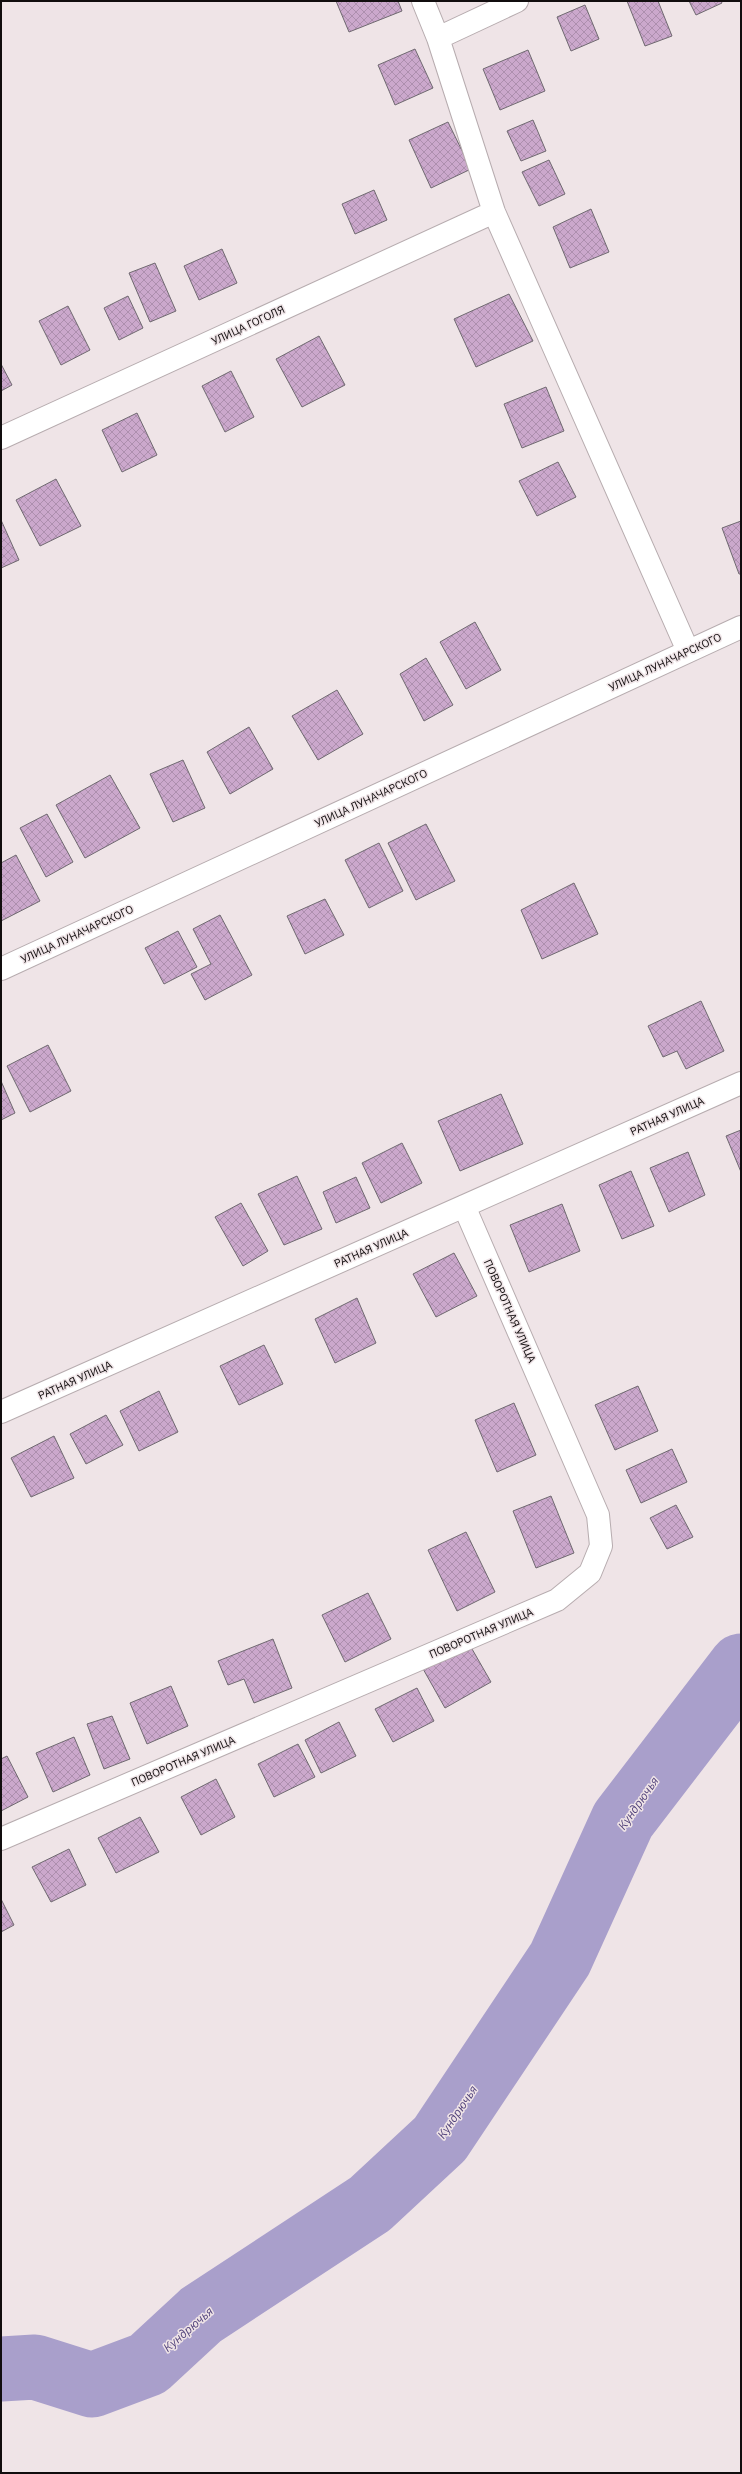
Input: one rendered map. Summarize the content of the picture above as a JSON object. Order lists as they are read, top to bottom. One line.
{"streets":{"street":["УЛИЦА ГОГОЛЯ","УЛИЦА ЛУНАЧАРСКОГО","РАТНАЯ УЛИЦА","ПОВОРОТНАЯ УЛИЦА"]},"crossings":[["РАТНАЯ УЛИЦА","ПОВОРОТНАЯ УЛИЦА"]],"water":["Кундрючья"]}
